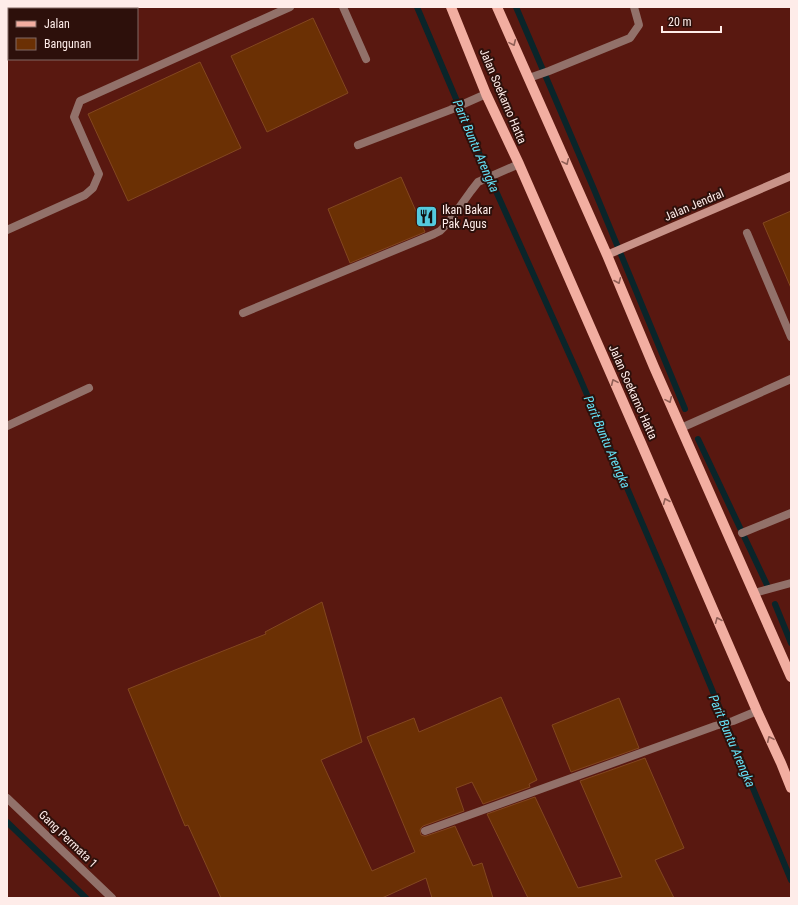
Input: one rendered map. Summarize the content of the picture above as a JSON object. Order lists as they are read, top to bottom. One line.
{"streets":{"main road":["Jalan Soekarno Hatta","Jalan Jendral"],"street":["Gang Permata 1"]},"water":["Parit Buntu Arengka"],"places":{"restaurant":["Ikan Bakar Pak Agus"]},"legend":["Jalan","Bangunan"],"scale_bar":"20 m"}
